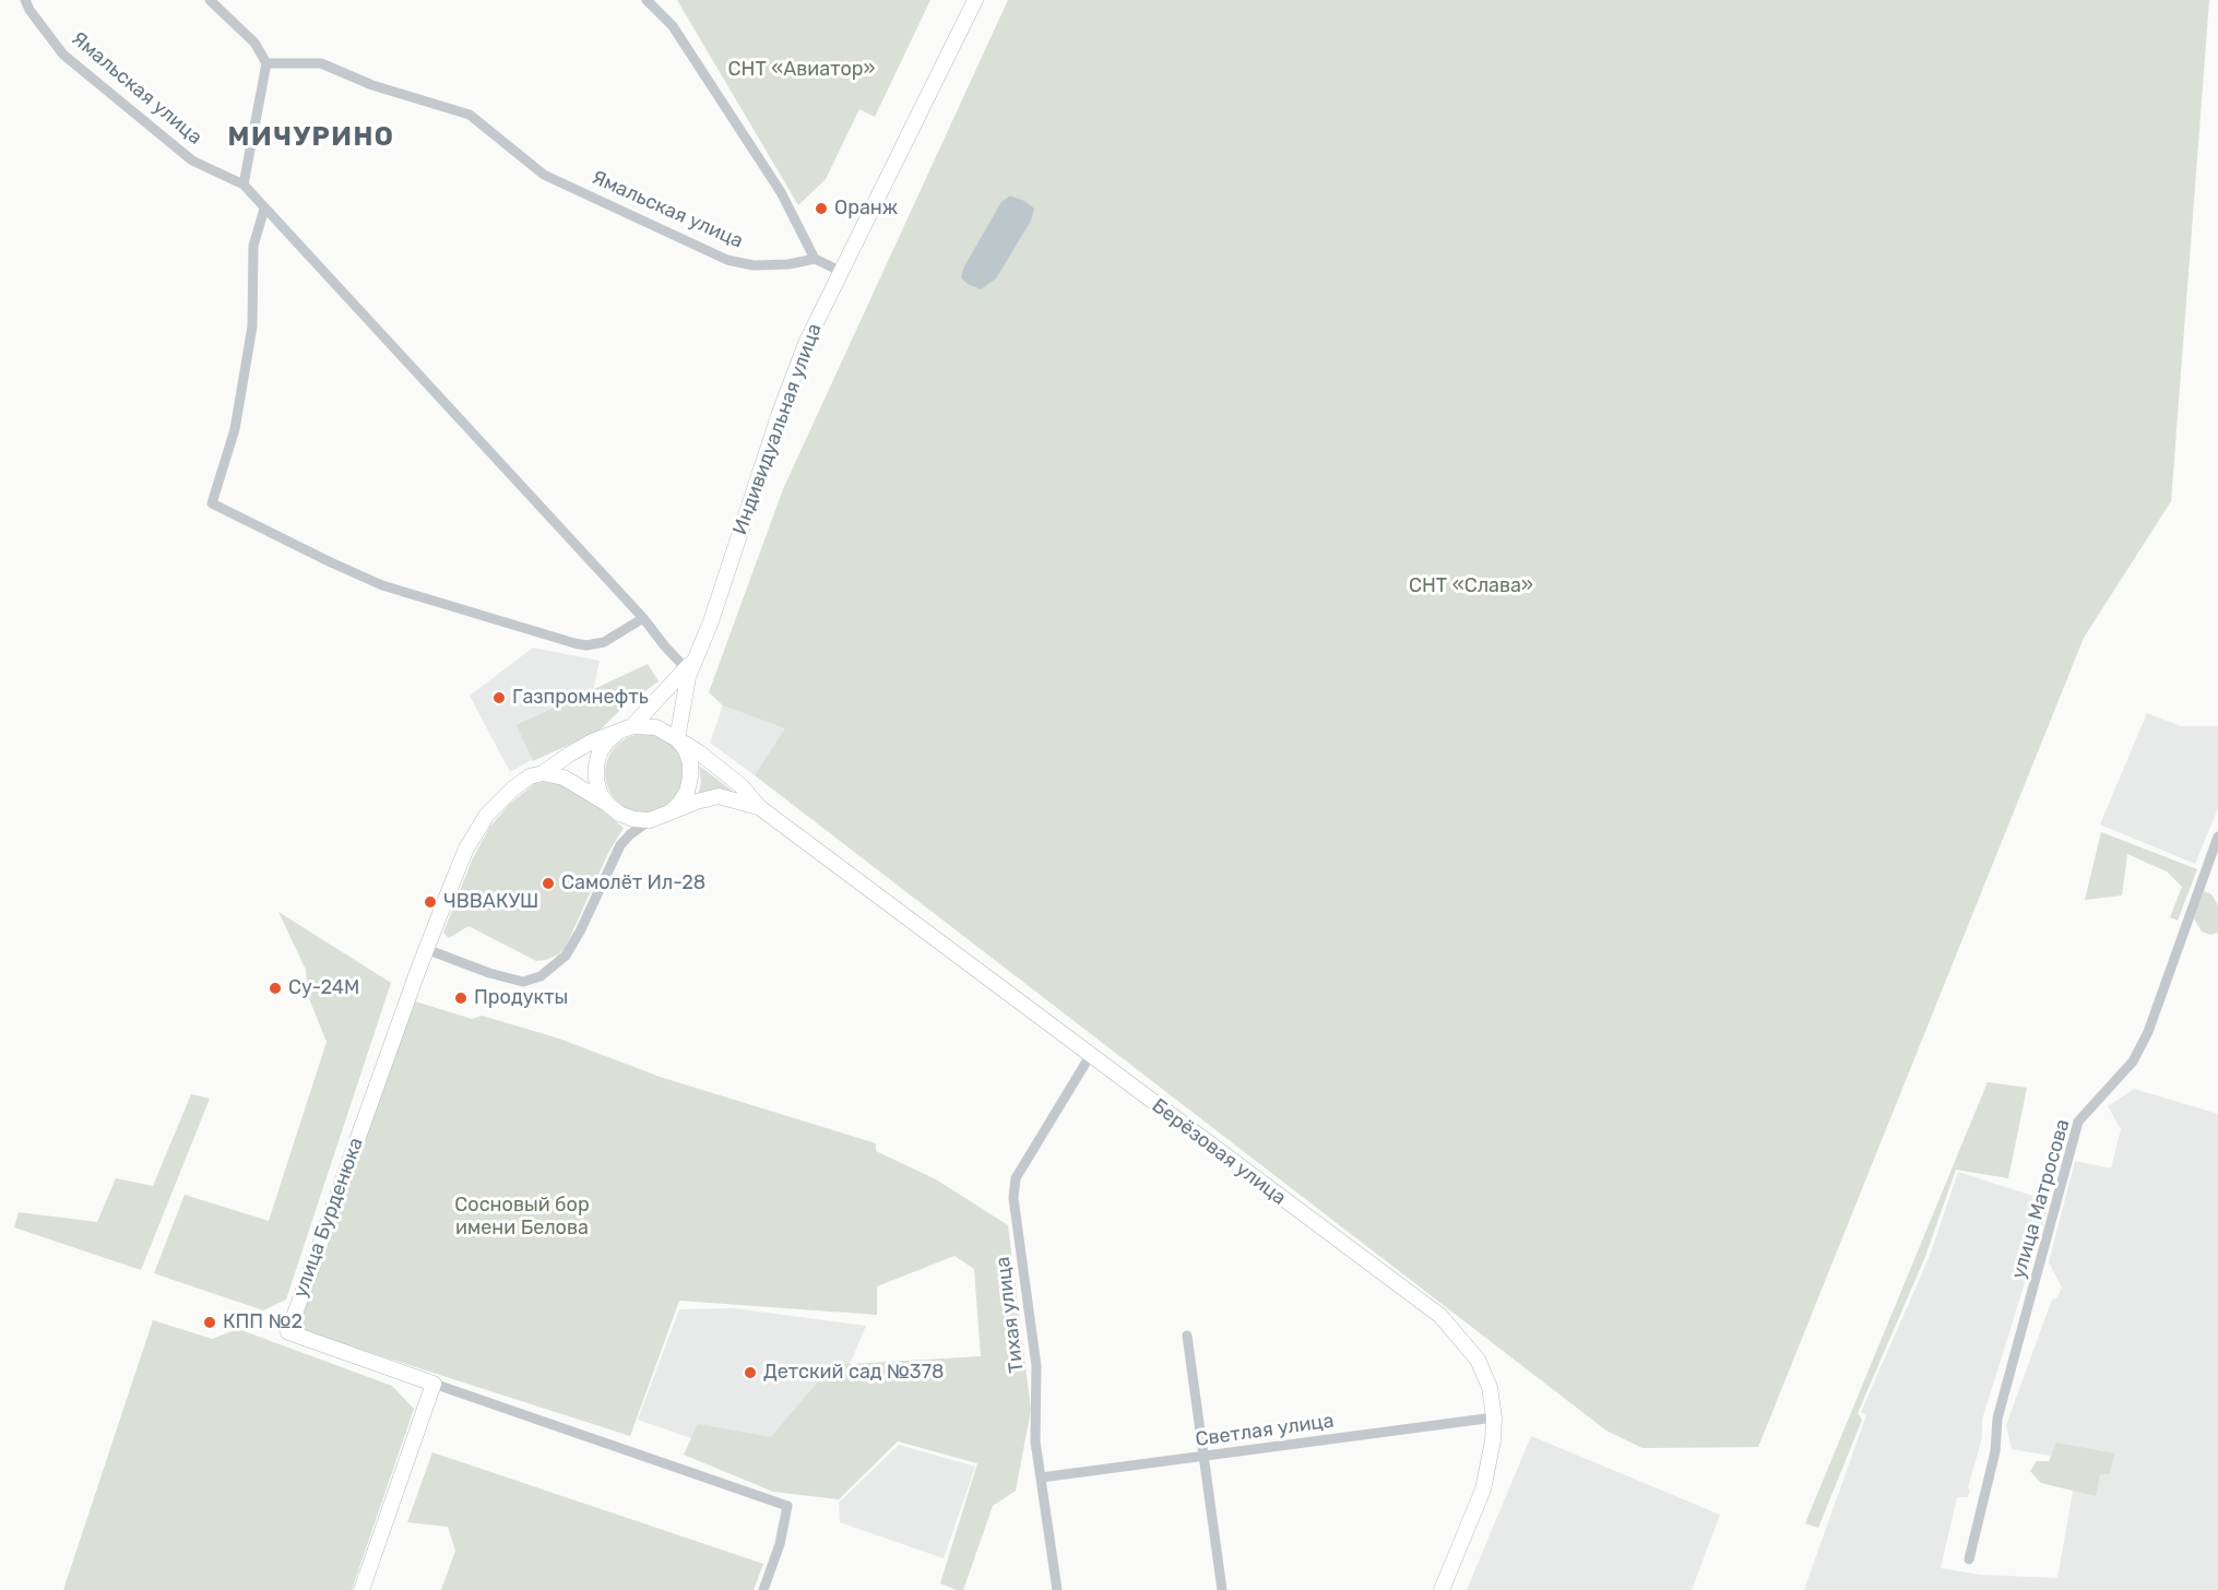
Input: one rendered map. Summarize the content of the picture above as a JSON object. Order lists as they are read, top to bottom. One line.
{"streets":{"main road":["Индивидуальная улица","Берёзовая улица","улица Бурденюка"],"street":["Ямальская улица","улица Матросова","Тихая улица","Светлая улица"]},"crossings":[["Ямальская улица","Индивидуальная улица"],["Индивидуальная улица","Берёзовая улица"],["Берёзовая улица","Тихая улица"],["Берёзовая улица","Светлая улица"],["Тихая улица","Светлая улица"]],"districts":["МИЧУРИНО"],"parks":["СНТ «Авиатор»","СНТ «Слава»","Сосновый бор имени Белова"],"places":["Оранж","Газпромнефть","Самолёт Ил-28","ЧВВАКУШ","Су-24М","Продукты","КПП №2","Детский сад №378"]}
